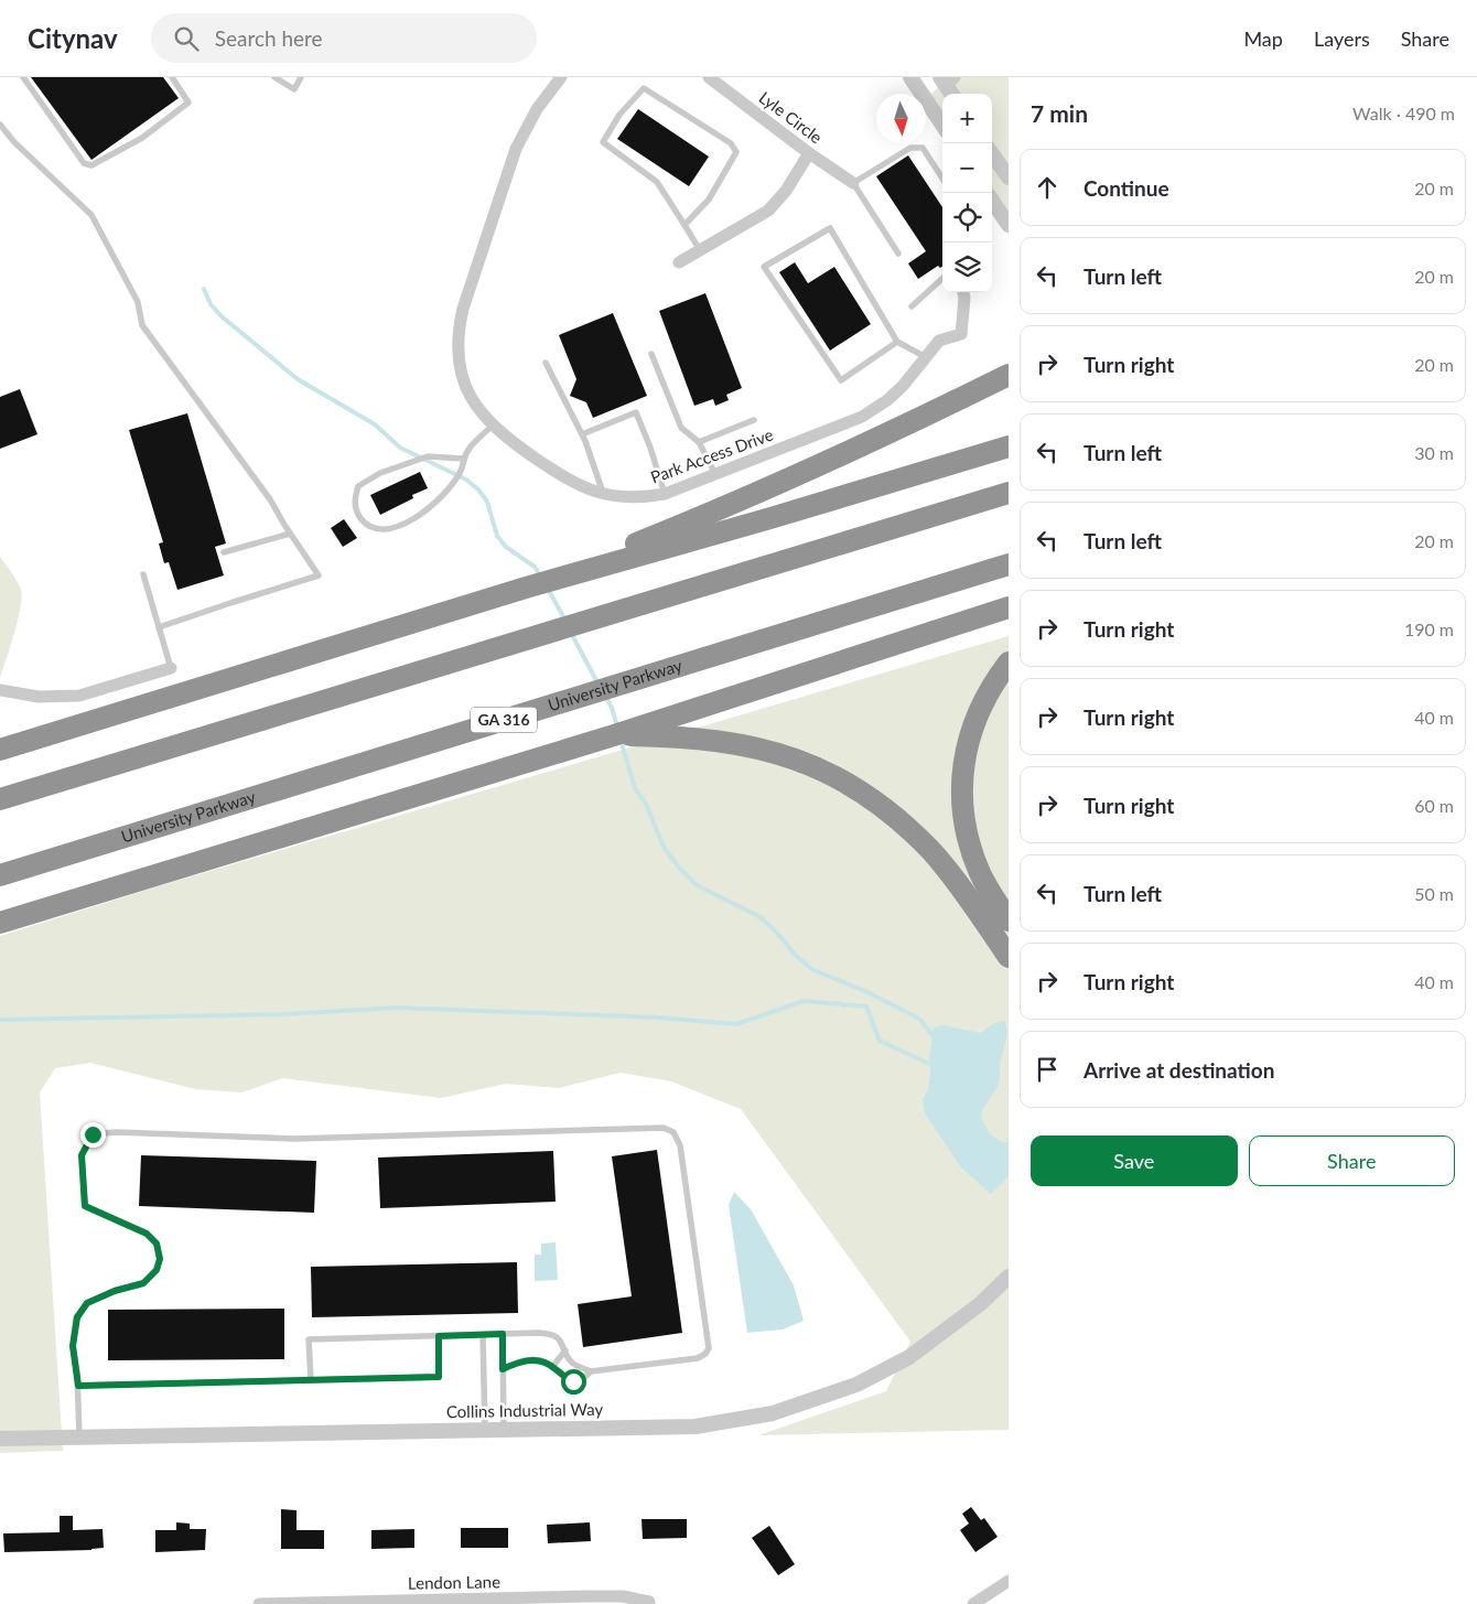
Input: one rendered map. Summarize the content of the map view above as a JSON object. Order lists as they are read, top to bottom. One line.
{"streets":{"highway":["University Parkway","GA 316"],"street":["Lyle Circle","Park Access Drive","Collins Industrial Way","Lendon Lane"]},"north":"bottom","page":{"header":"Citynav","search":"Search here","nav":["Map","Layers","Share"],"heading":["7 min","Walk · 490 m"],"map_buttons":["+","−"],"list":[["Continue","20 m"],["Turn left","20 m"],["Turn right","20 m"],["Turn left","30 m"],["Turn left","20 m"],["Turn right","190 m"],["Turn right","40 m"],["Turn right","60 m"],["Turn left","50 m"],["Turn right","40 m"],"Arrive at destination"],"buttons":["Save","Share"]}}
